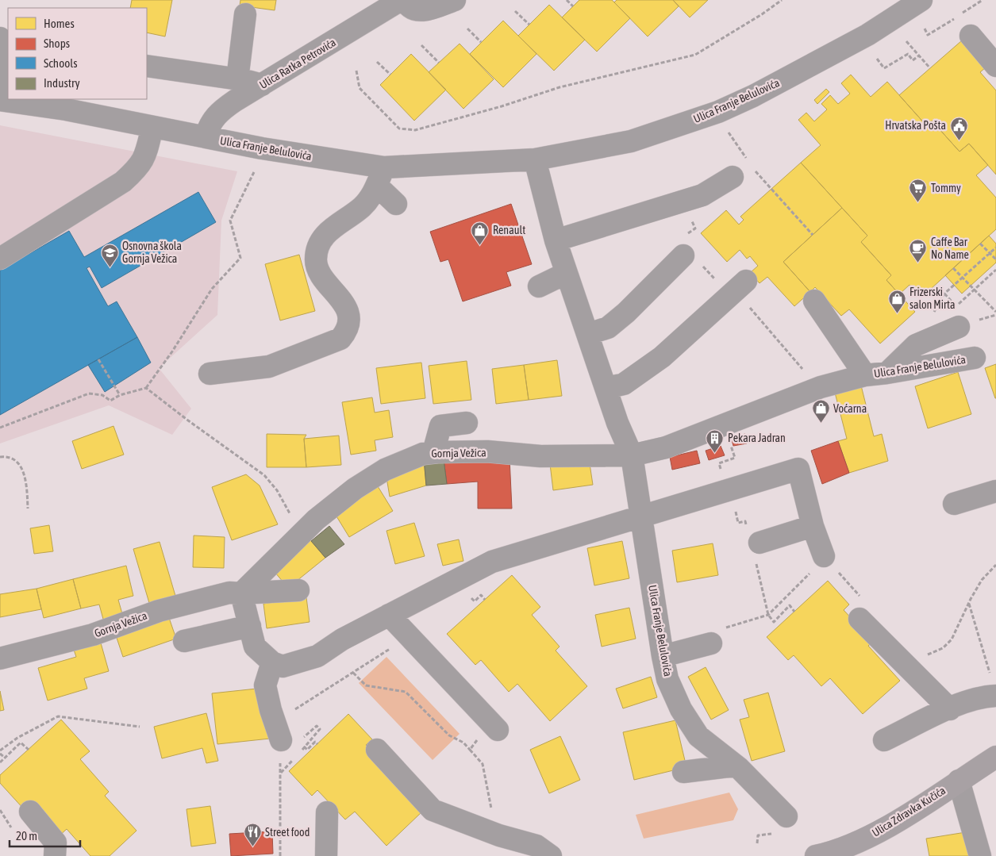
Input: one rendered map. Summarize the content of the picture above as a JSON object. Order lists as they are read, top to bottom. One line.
{"streets":{"main road":["Ulica Zdravka Kučića"],"street":["Ulica Ratka Petrovića","Ulica Franje Belulovića","Gornja Vežica"]},"crossings":[["Ulica Ratka Petrovića","Ulica Franje Belulovića"],["Ulica Franje Belulovića","Gornja Vežica"]],"places":{"public building":["Hrvatska Pošta"],"supermarket":["Tommy"],"shop":["Renault","Frizerski salon Mirta","Voćarna"],"cafe":["Caffe Bar No Name"],"school or university":["Osnovna škola Gornja Vežica"],"building":["Pekara Jadran"],"restaurant":["Street food"]},"legend":["Homes","Shops","Schools","Industry"],"scale_bar":"20 m"}
